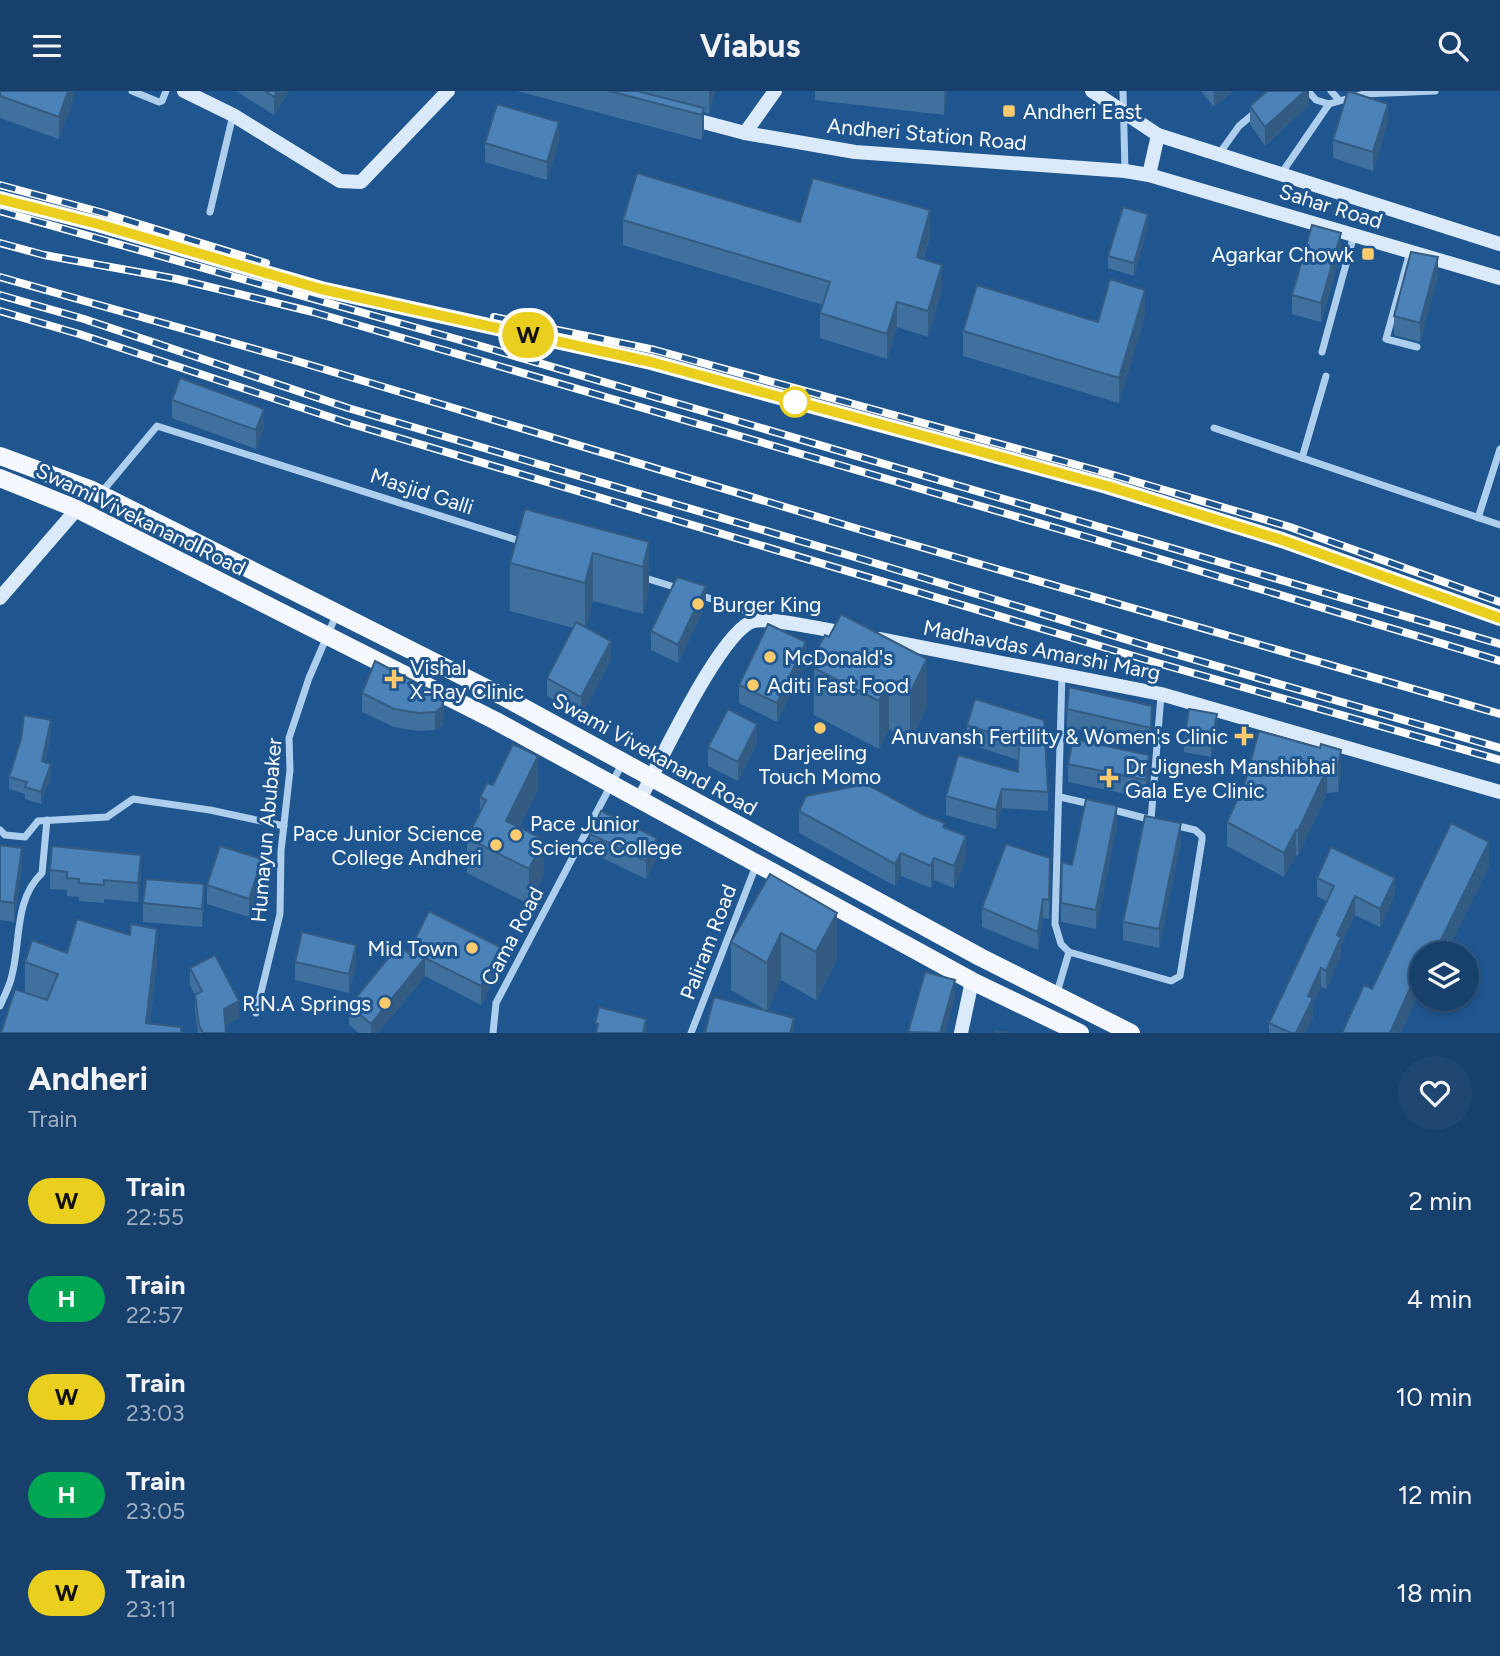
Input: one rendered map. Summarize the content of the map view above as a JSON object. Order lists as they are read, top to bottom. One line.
{"streets":{"main road":["Andheri Station Road","Sahar Road","Swami Vivekanand Road","Madhavdas Amarshi Marg"],"street":["Masjid Galli","Humayun Abubaker","Cama Road","Paliram Road"]},"crossings":[["Andheri Station Road","Sahar Road"],["Masjid Galli","Swami Vivekanand Road"],["Swami Vivekanand Road","Humayun Abubaker"],["Swami Vivekanand Road","Cama Road"],["Swami Vivekanand Road","Paliram Road"]],"places":{"transit":["Andheri East","Agarkar Chowk"],"other":["Burger King","McDonald's","Aditi Fast Food","Darjeeling Touch Momo","Pace Junior Science College","Pace Junior Science College Andheri","Mid Town","R.N.A Springs"],"health":["Vishal X-Ray Clinic","Anuvansh Fertility & Women's Clinic","Dr Jignesh Manshibhai Gala Eye Clinic"]},"page":{"header":"Viabus","on_map":"W","heading":["Andheri","Train"],"list":[{"mark":"W","name":"Train","note":"22:55","value":"2 min"},{"mark":"H","name":"Train","note":"22:57","value":"4 min"},{"mark":"W","name":"Train","note":"23:03","value":"10 min"},{"mark":"H","name":"Train","note":"23:05","value":"12 min"},{"mark":"W","name":"Train","note":"23:11","value":"18 min"}]}}
